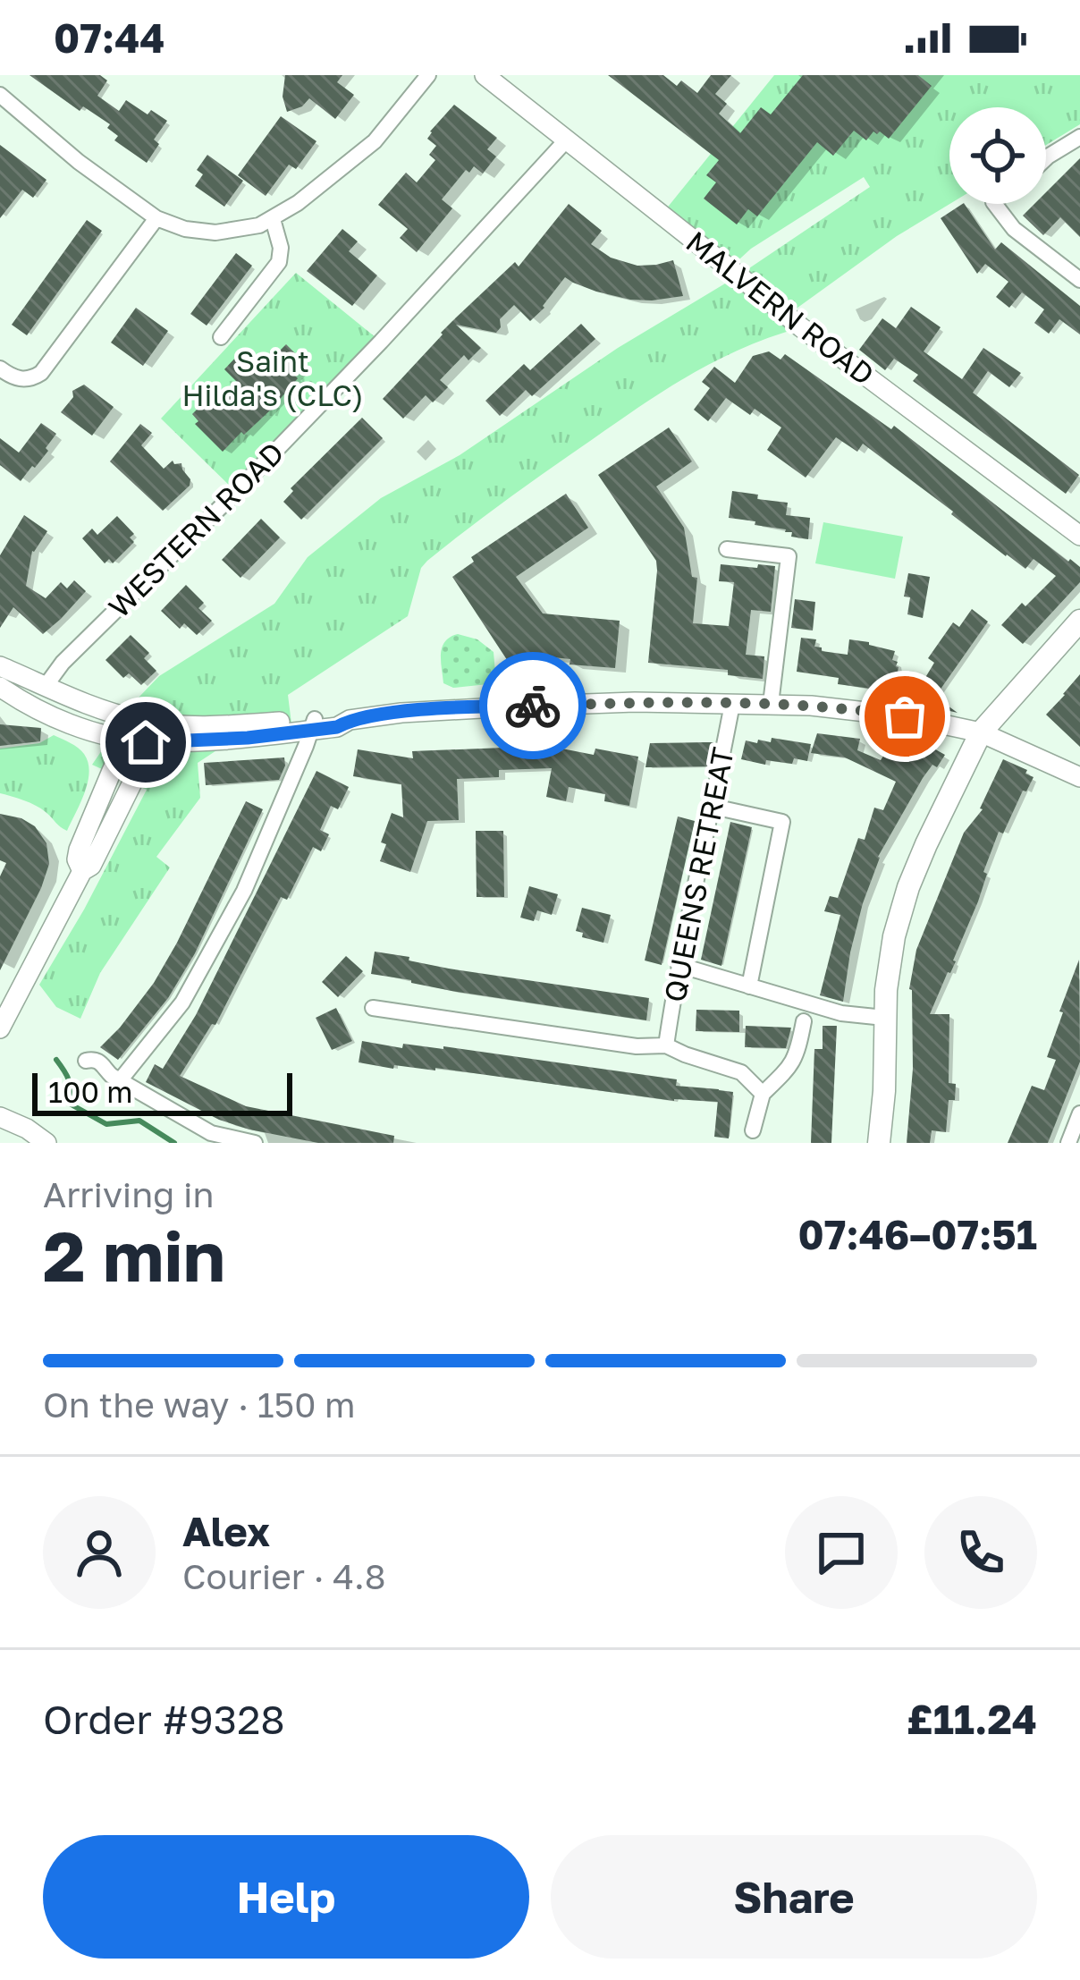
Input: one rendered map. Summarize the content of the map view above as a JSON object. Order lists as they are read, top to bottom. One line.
{"streets":{"street":["MALVERN ROAD","WESTERN ROAD","QUEENS RETREAT"]},"crossings":[["MALVERN ROAD","WESTERN ROAD"]],"parks":["Saint Hilda's (CLC)"],"scale_bar":"100 m","page":{"status":"07:44","scale":"100 m","heading":["2 min","Arriving in","07:46–07:51"],"panel":["Alex","Courier · 4.8","Order #9328","£11.24"],"bar":"On the way · 150 m","buttons":["Help","Share"]}}
